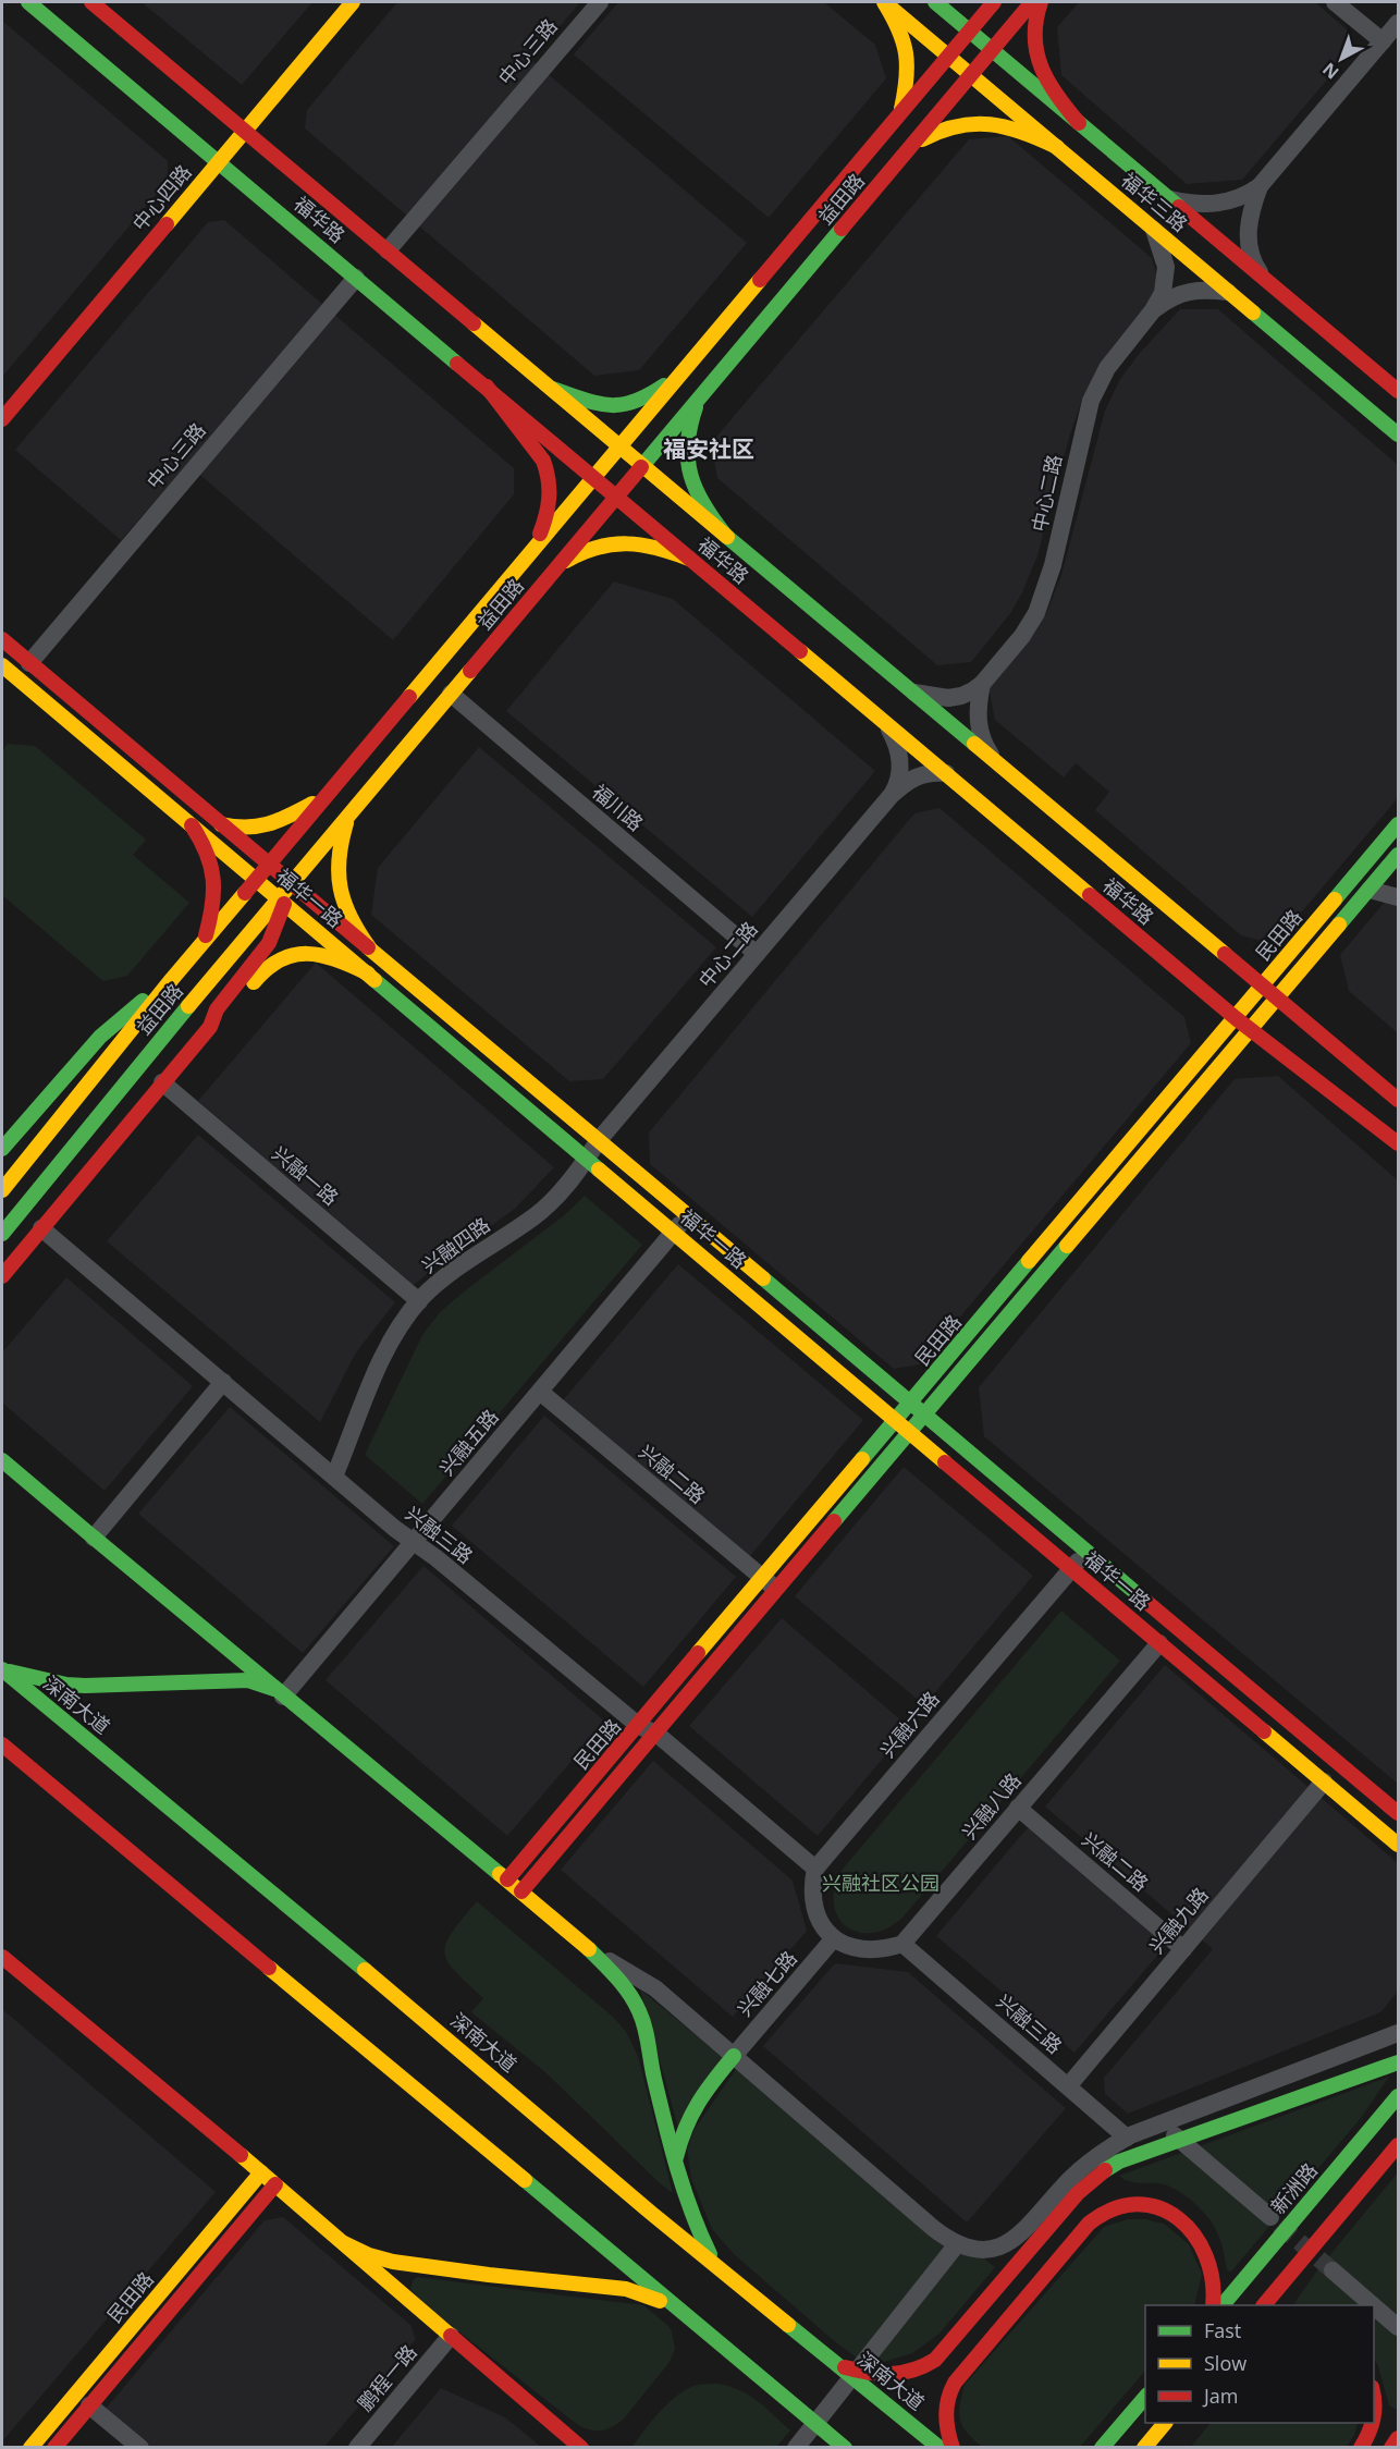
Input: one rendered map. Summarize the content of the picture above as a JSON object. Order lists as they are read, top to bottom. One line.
{"streets":{"main road":["中心四路","益田路","福华三路","福华路","福华一路","民田路","深南大道","新洲路"],"street":["中心三路","中心二路","福川路","兴融一路","兴融四路","兴融五路","兴融二路","兴融三路","兴融六路","兴融八路","兴融九路","兴融七路","鹏程一路"]},"crossings":[["中心三路","福华路"],["中心三路","福华一路"],["中心四路","福华路"],["益田路","福华三路"],["益田路","福华路"],["益田路","福川路"],["益田路","福华一路"],["福华三路","中心二路"],["福华路","中心二路"],["福华路","民田路"],["中心二路","福川路"],["中心二路","福华一路"],["中心二路","兴融四路"],["福华一路","民田路"],["福华一路","兴融四路"],["福华一路","兴融五路"],["福华一路","兴融六路"],["福华一路","兴融八路"],["福华一路","兴融九路"],["民田路","兴融二路"],["民田路","兴融三路"],["兴融一路","兴融四路"],["兴融四路","兴融三路"],["兴融五路","兴融二路"],["兴融五路","兴融三路"],["兴融二路","兴融八路"],["兴融二路","兴融九路"],["兴融三路","兴融六路"],["兴融三路","兴融八路"],["兴融三路","兴融九路"]],"districts":["福安社区"],"parks":["兴融社区公园"],"legend":["Fast","Slow","Jam"],"north":"bottom left"}
